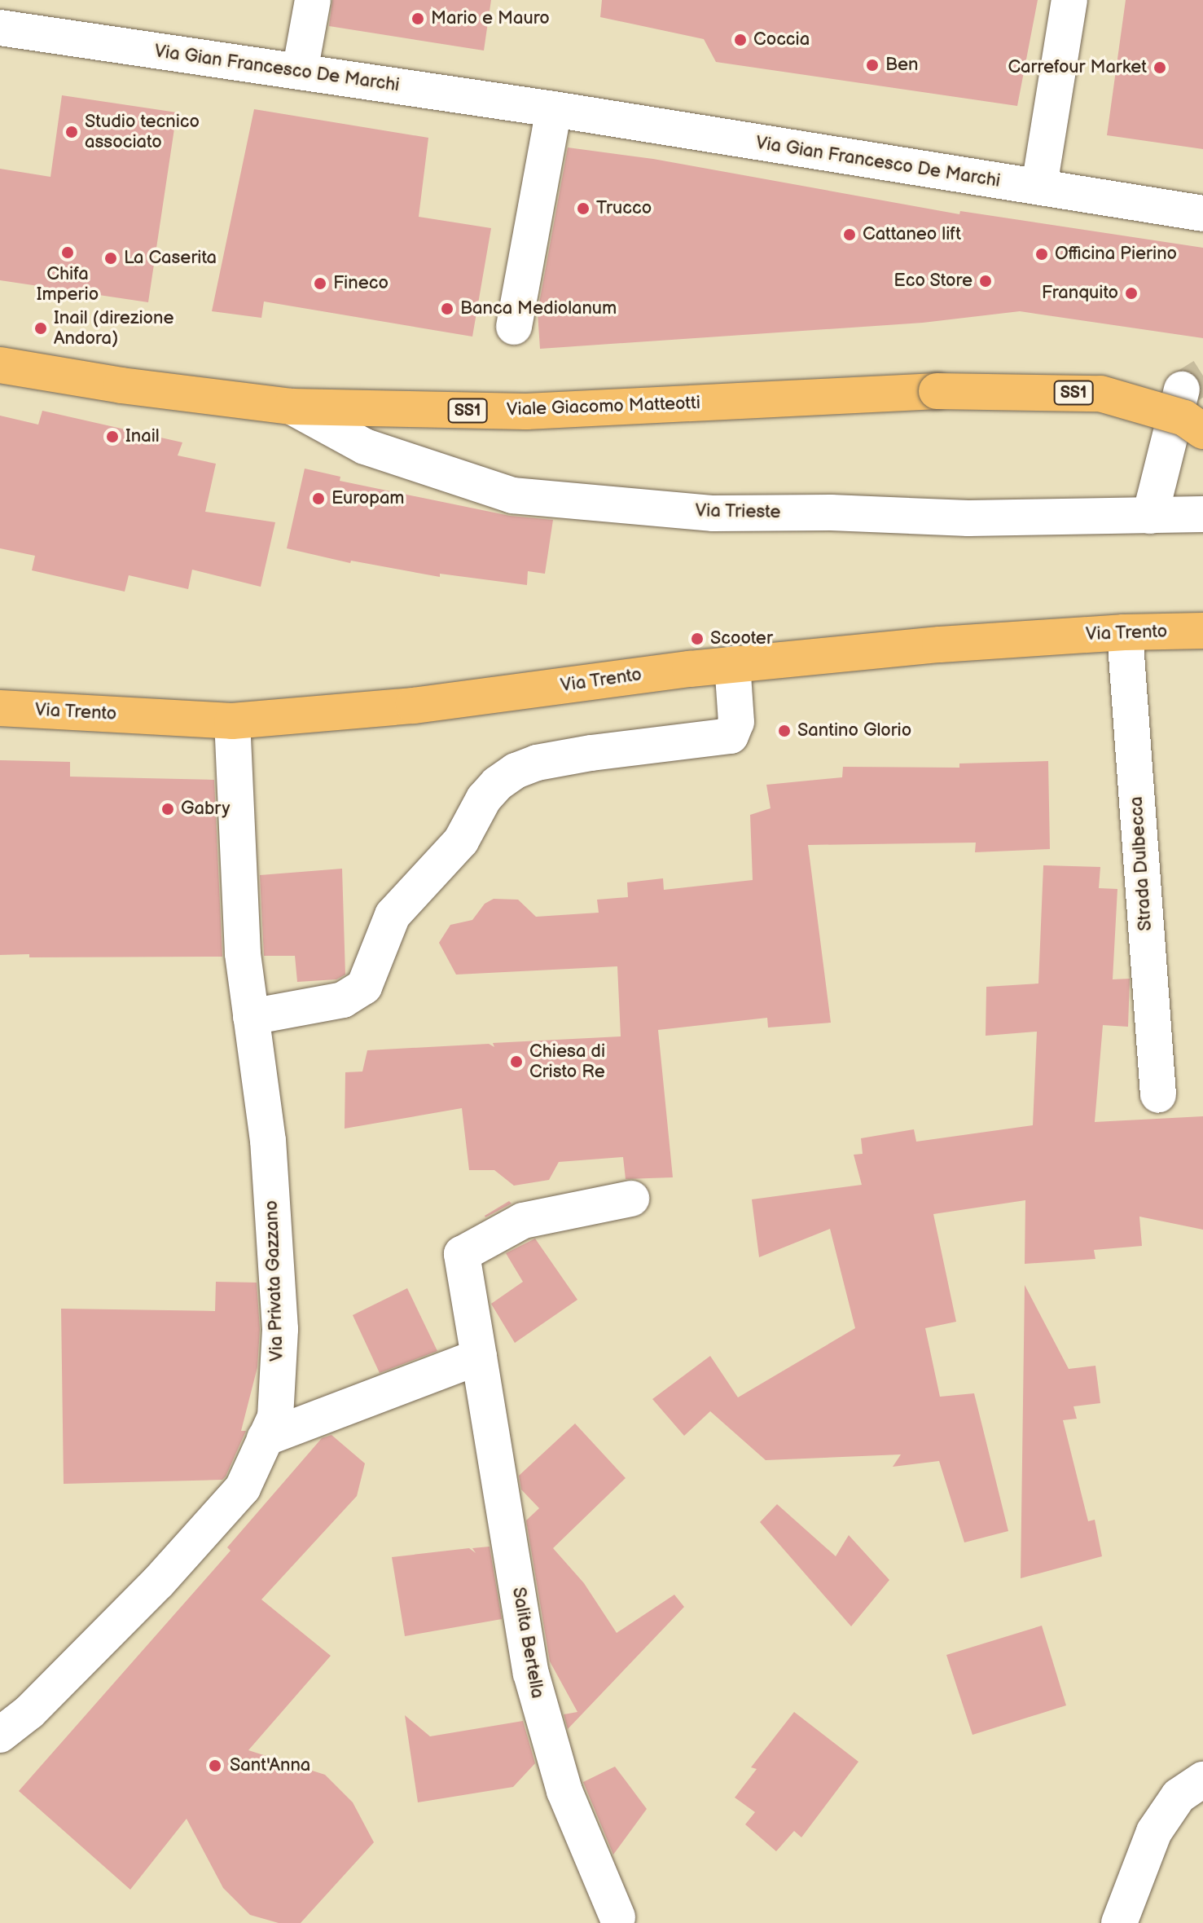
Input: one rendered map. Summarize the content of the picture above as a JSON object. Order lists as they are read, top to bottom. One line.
{"streets":{"main road":["SS1","Viale Giacomo Matteotti","Via Trento"],"street":["Via Gian Francesco De Marchi","Via Trieste","Strada Dulbecca","Via Privata Gazzano","Salita Bertella"]},"crossings":[["Viale Giacomo Matteotti","Via Trieste"],["Via Trento","Strada Dulbecca"],["Via Trento","Via Privata Gazzano"]],"places":["Mario e Mauro","Coccia","Ben","Carrefour Market","Studio tecnico associato","Trucco","Cattaneo lift","Chifa Imperio","Officina Pierino","La Caserita","Eco Store","Fineco","Franquito","Banca Mediolanum","Inail (direzione Andora)","Inail","Europam","Scooter","Santino Glorio","Gabry","Chiesa di Cristo Re","Sant'Anna"]}
